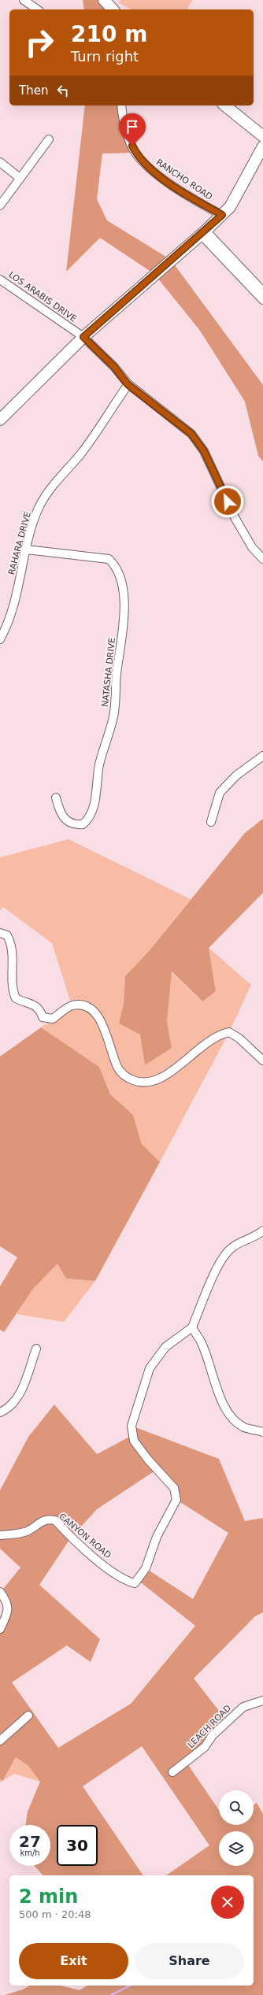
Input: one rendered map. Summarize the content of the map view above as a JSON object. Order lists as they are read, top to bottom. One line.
{"streets":{"street":["RANCHO ROAD","LOS ARABIS DRIVE","RAHARA DRIVE","NATASHA DRIVE","CANYON ROAD","LEACH ROAD"]},"crossings":[["LOS ARABIS DRIVE","RAHARA DRIVE"],["RAHARA DRIVE","NATASHA DRIVE"]],"page":{"turn":["210 m","Turn right"],"then":"Then","speed":"27 km/h","limit":"30","heading":["2 min","500 m · 20:48"],"buttons":["Exit","Share"]}}
